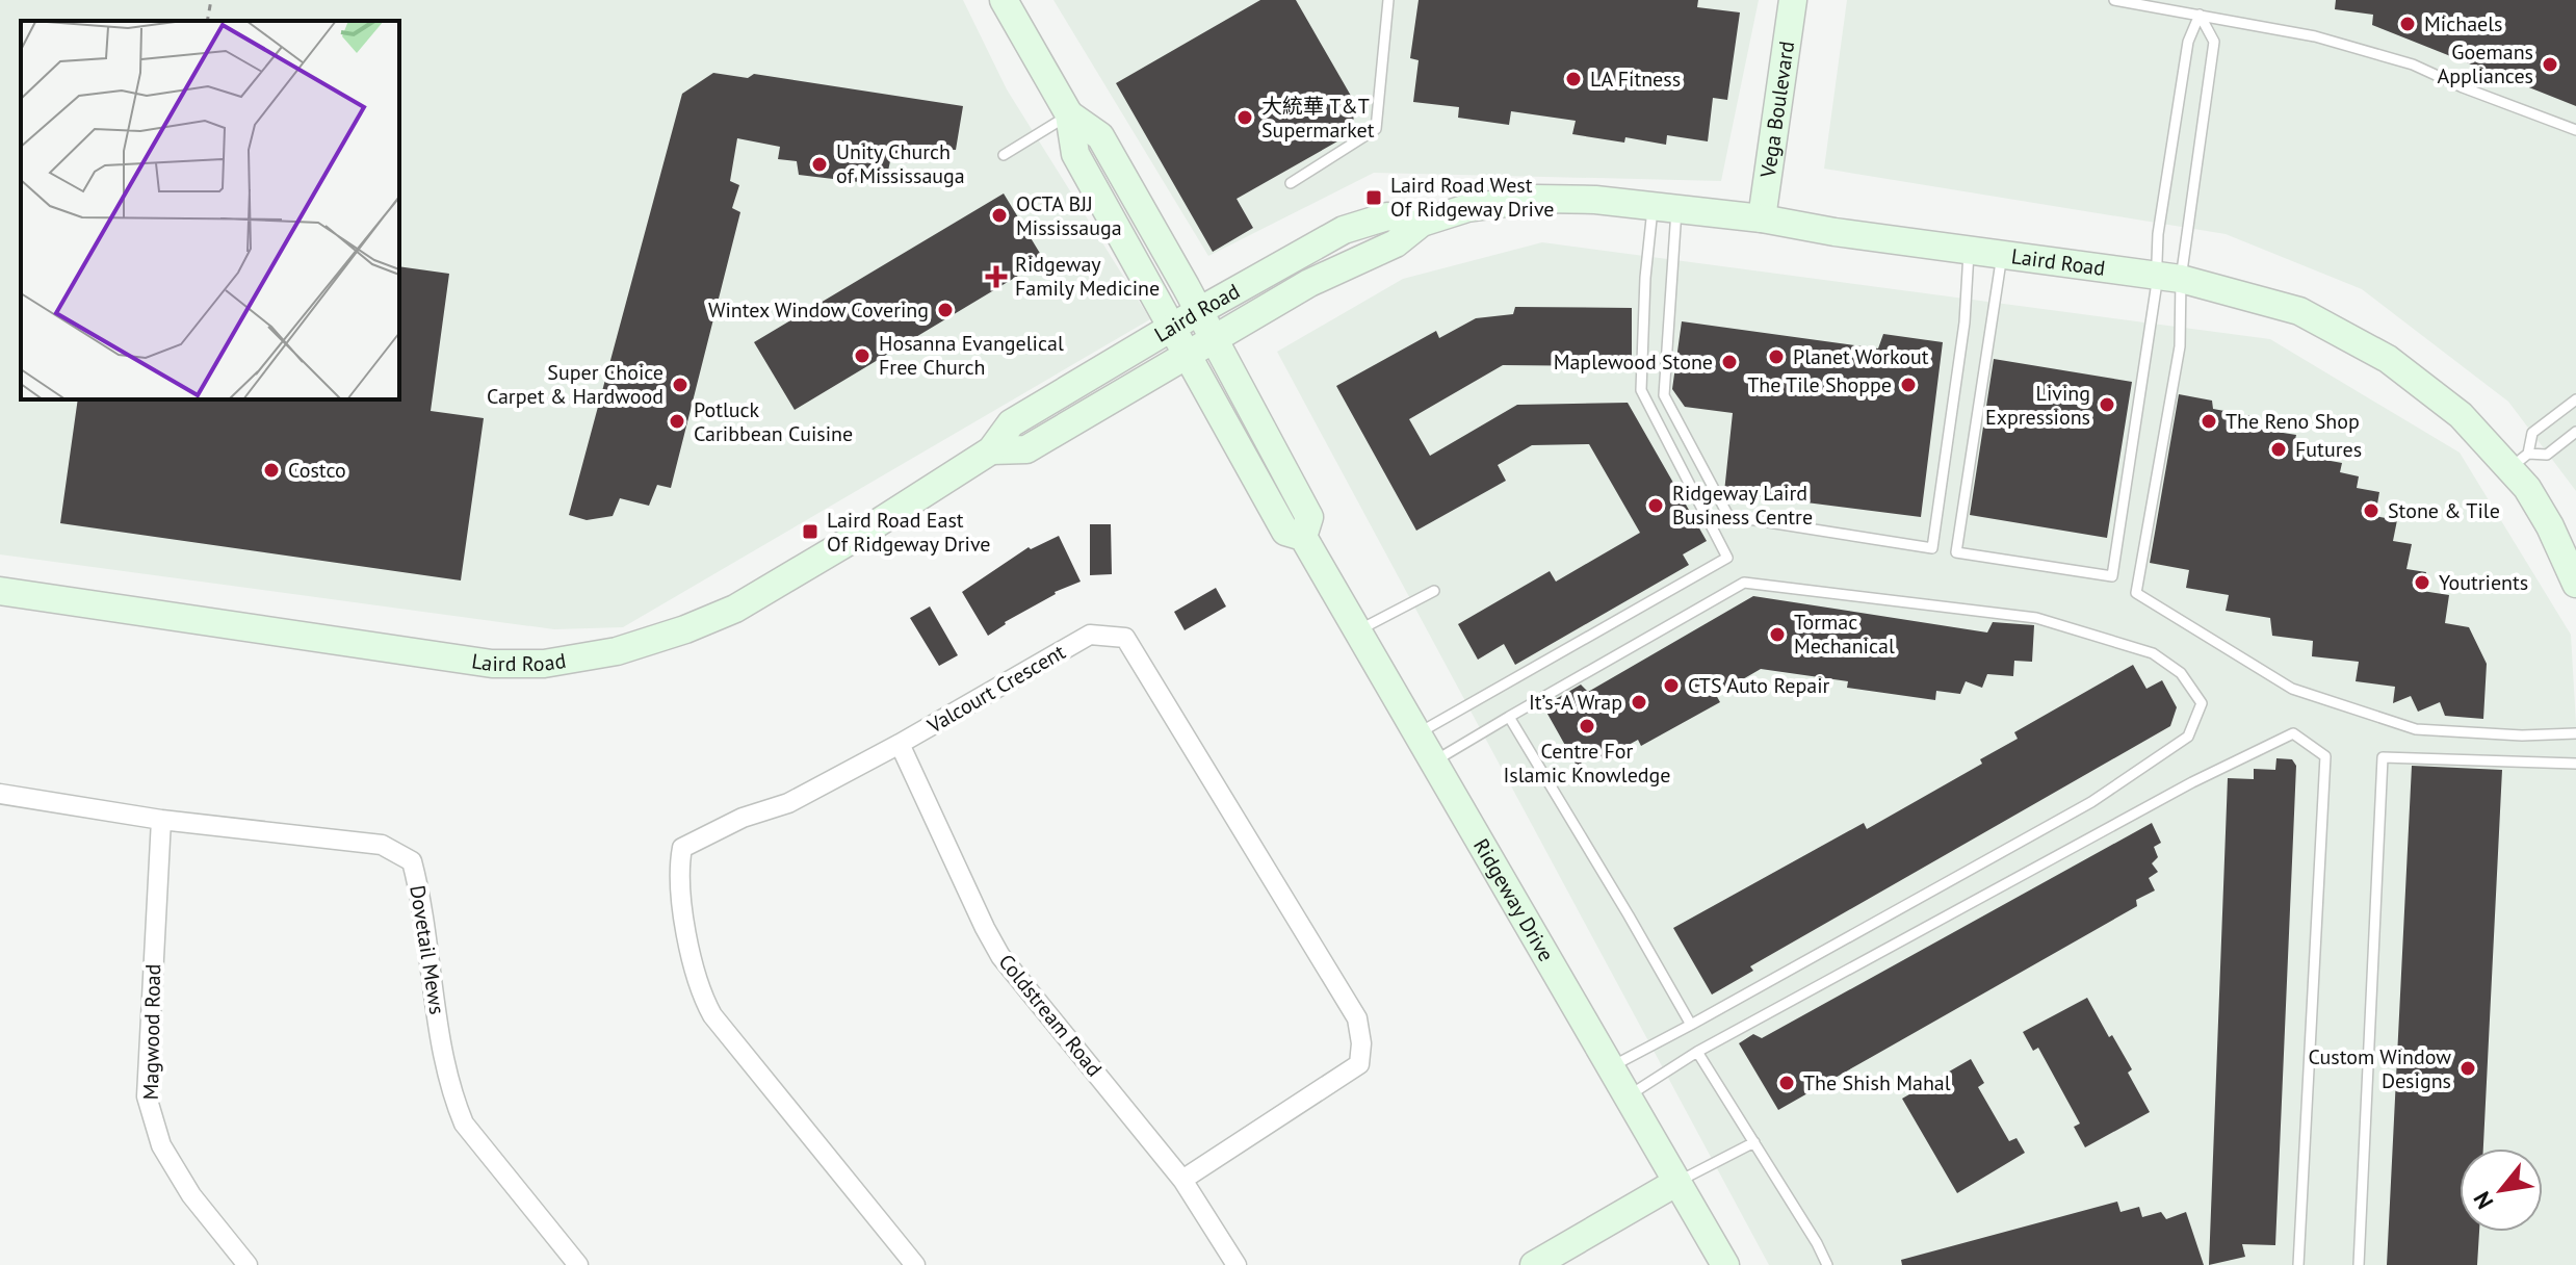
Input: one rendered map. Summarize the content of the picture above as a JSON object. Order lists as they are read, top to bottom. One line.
{"streets":{"street":["Vega Boulevard","Laird Road","Valcourt Crescent","Ridgeway Drive","Dovetail Mews","Coldstream Road","Magwood Road"]},"crossings":[["Vega Boulevard","Laird Road"],["Laird Road","Ridgeway Drive"],["Valcourt Crescent","Coldstream Road"],["Dovetail Mews","Magwood Road"]],"places":{"other":["Michaels","Goemans Appliances","LA Fitness","大統華 T&T Supermarket","Unity Church of Mississauga","OCTA BJJ Mississauga","Wintex Window Covering","Hosanna Evangelical Free Church","Planet Workout","Maplewood Stone","Super Choice Carpet & Hardwood","The Tile Shoppe","Living Expressions","Potluck Caribbean Cuisine","The Reno Shop","Futures","Costco","Ridgeway Laird Business Centre","Stone & Tile","Youtrients","Tormac Mechanical","CTS Auto Repair","It’s-A Wrap","Centre For Islamic Knowledge","Custom Window Designs","The Shish Mahal"],"transit":["Laird Road West Of Ridgeway Drive","Laird Road East Of Ridgeway Drive"],"health":["Ridgeway Family Medicine"]},"north":"bottom left"}
